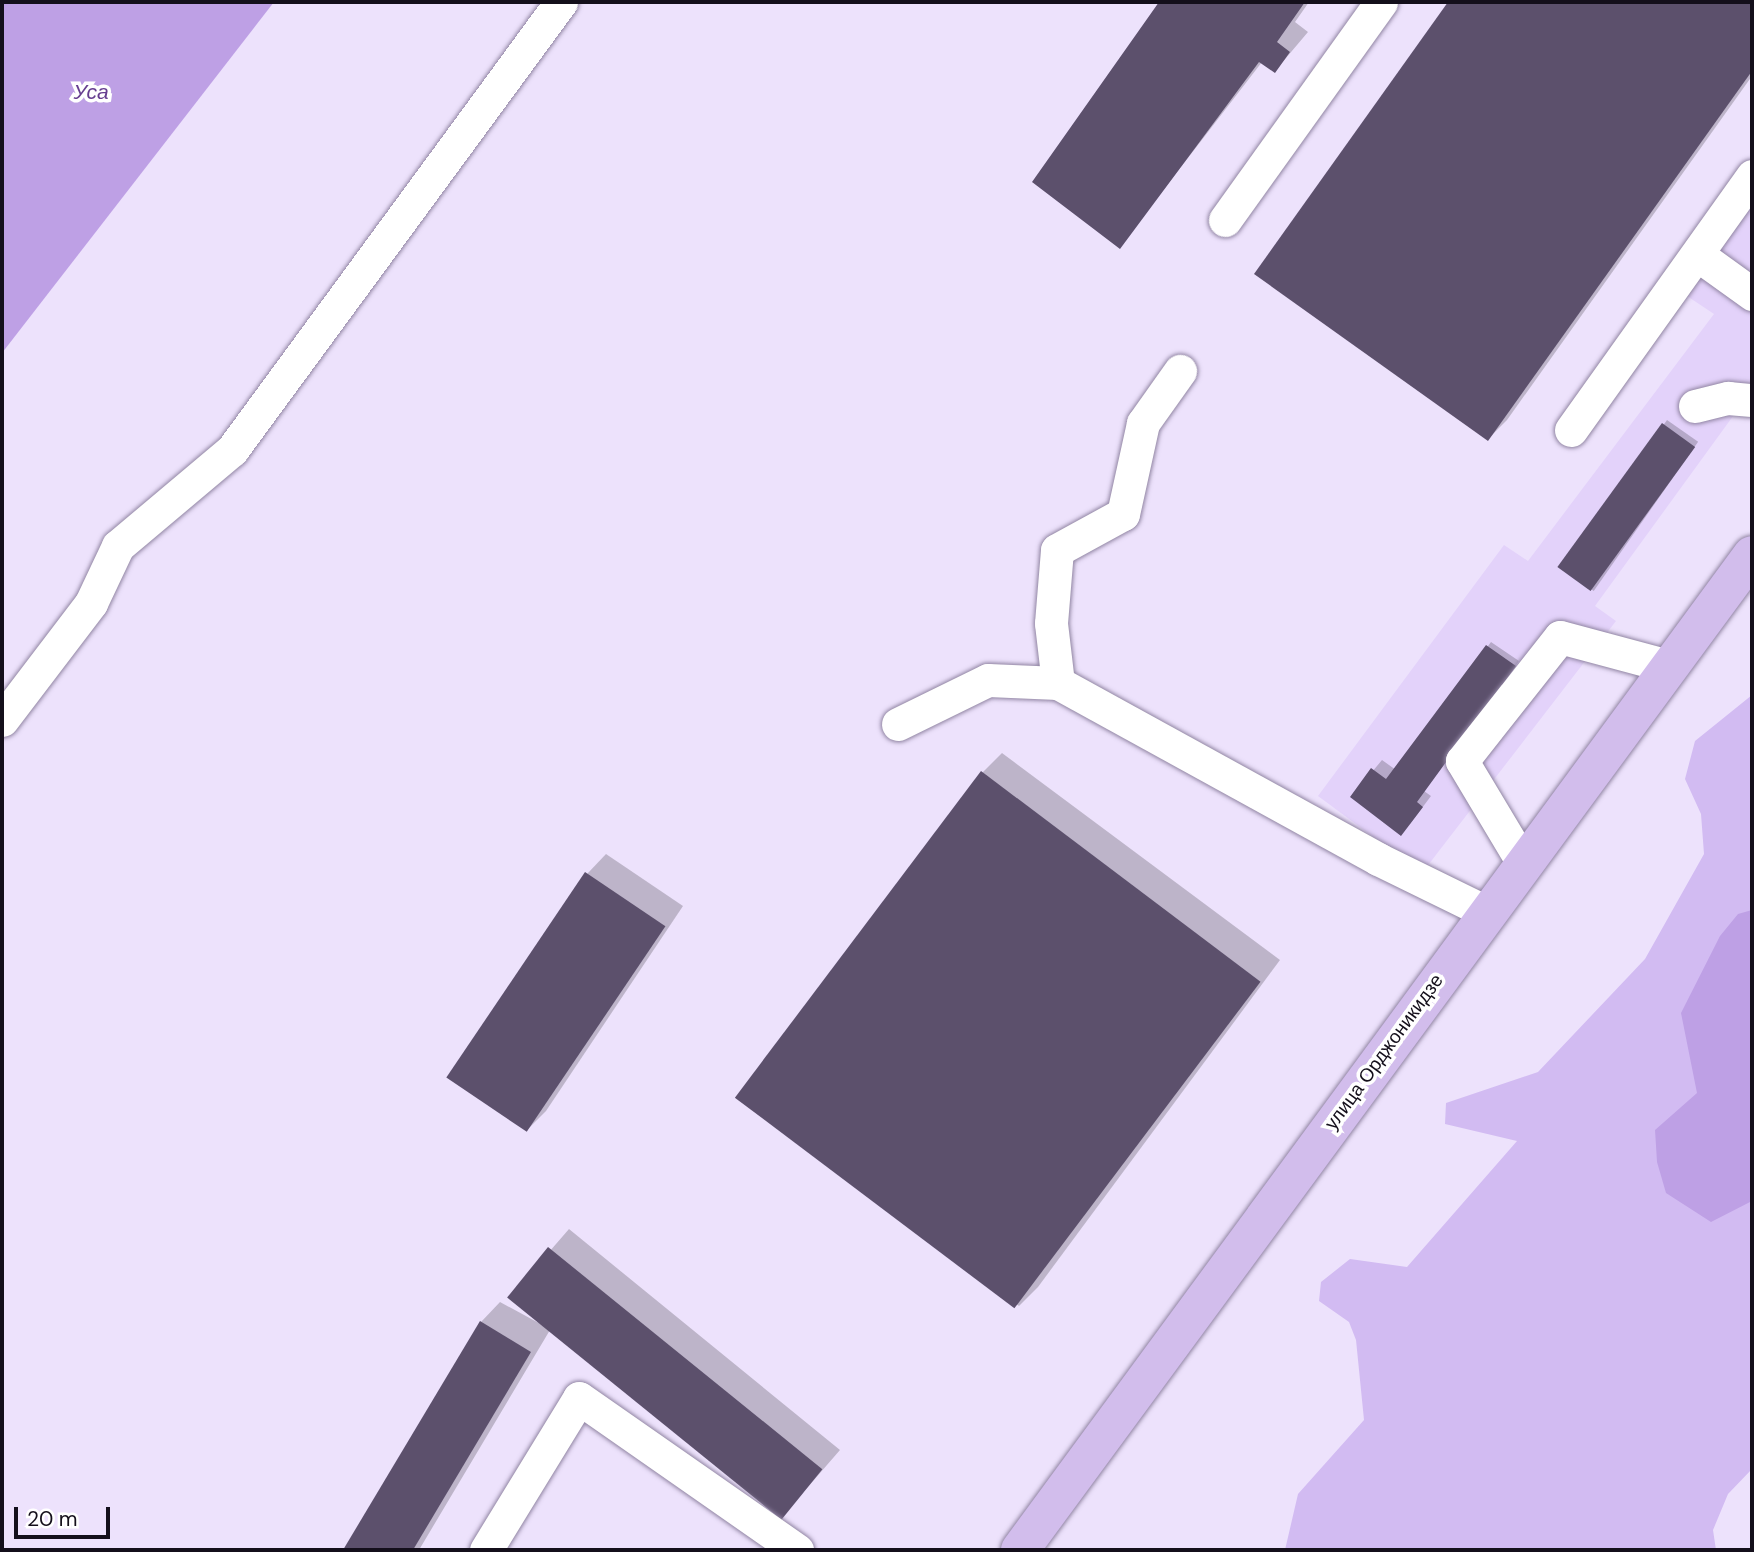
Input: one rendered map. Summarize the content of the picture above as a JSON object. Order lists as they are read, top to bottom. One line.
{"streets":{"main road":["улица Орджоникидзе"]},"water":["Уса"],"scale_bar":"20 m"}
